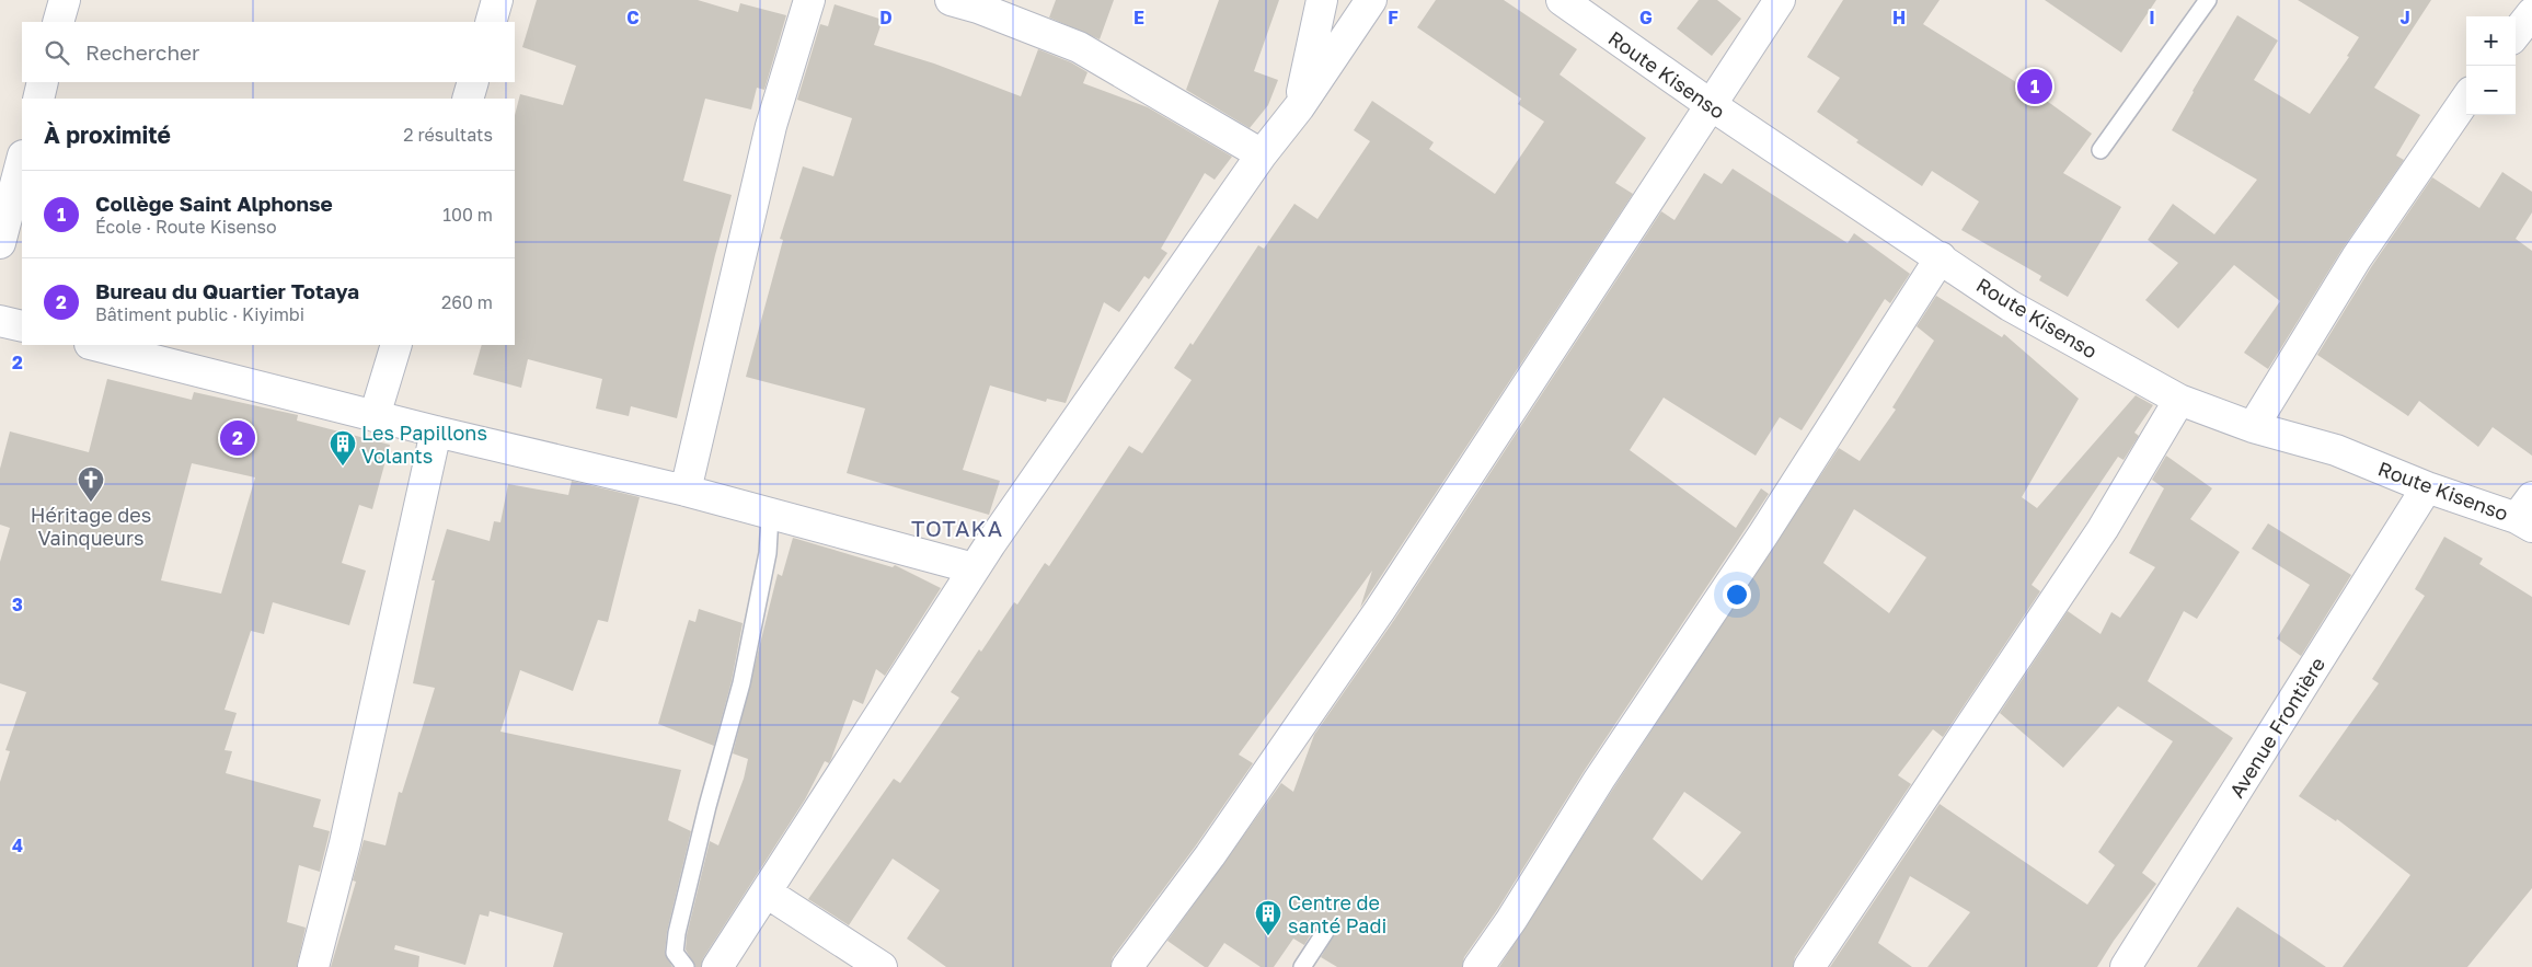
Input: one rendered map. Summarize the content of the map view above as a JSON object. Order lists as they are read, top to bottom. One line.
{"streets":{"street":["Route Kisenso","Avenue Frontière"]},"crossings":[["Route Kisenso","Avenue Frontière"]],"districts":["TOTAKA"],"places":{"building":["Les Papillons Volants","Centre de santé Padi"],"church":["Héritage des Vainqueurs"]},"page":{"map_buttons":["+","−"],"search":"Rechercher","pins":["1","2"],"heading":["À proximité","2 résultats"],"list":[{"mark":"1","name":"Collège Saint Alphonse","note":"École · Route Kisenso","value":"100 m"},{"mark":"2","name":"Bureau du Quartier Totaya","note":"Bâtiment public · Kiyimbi","value":"260 m"}]},"grid":{"columns":["C","D","E","F","G","H","I","J"],"rows":["2","3","4"]}}
